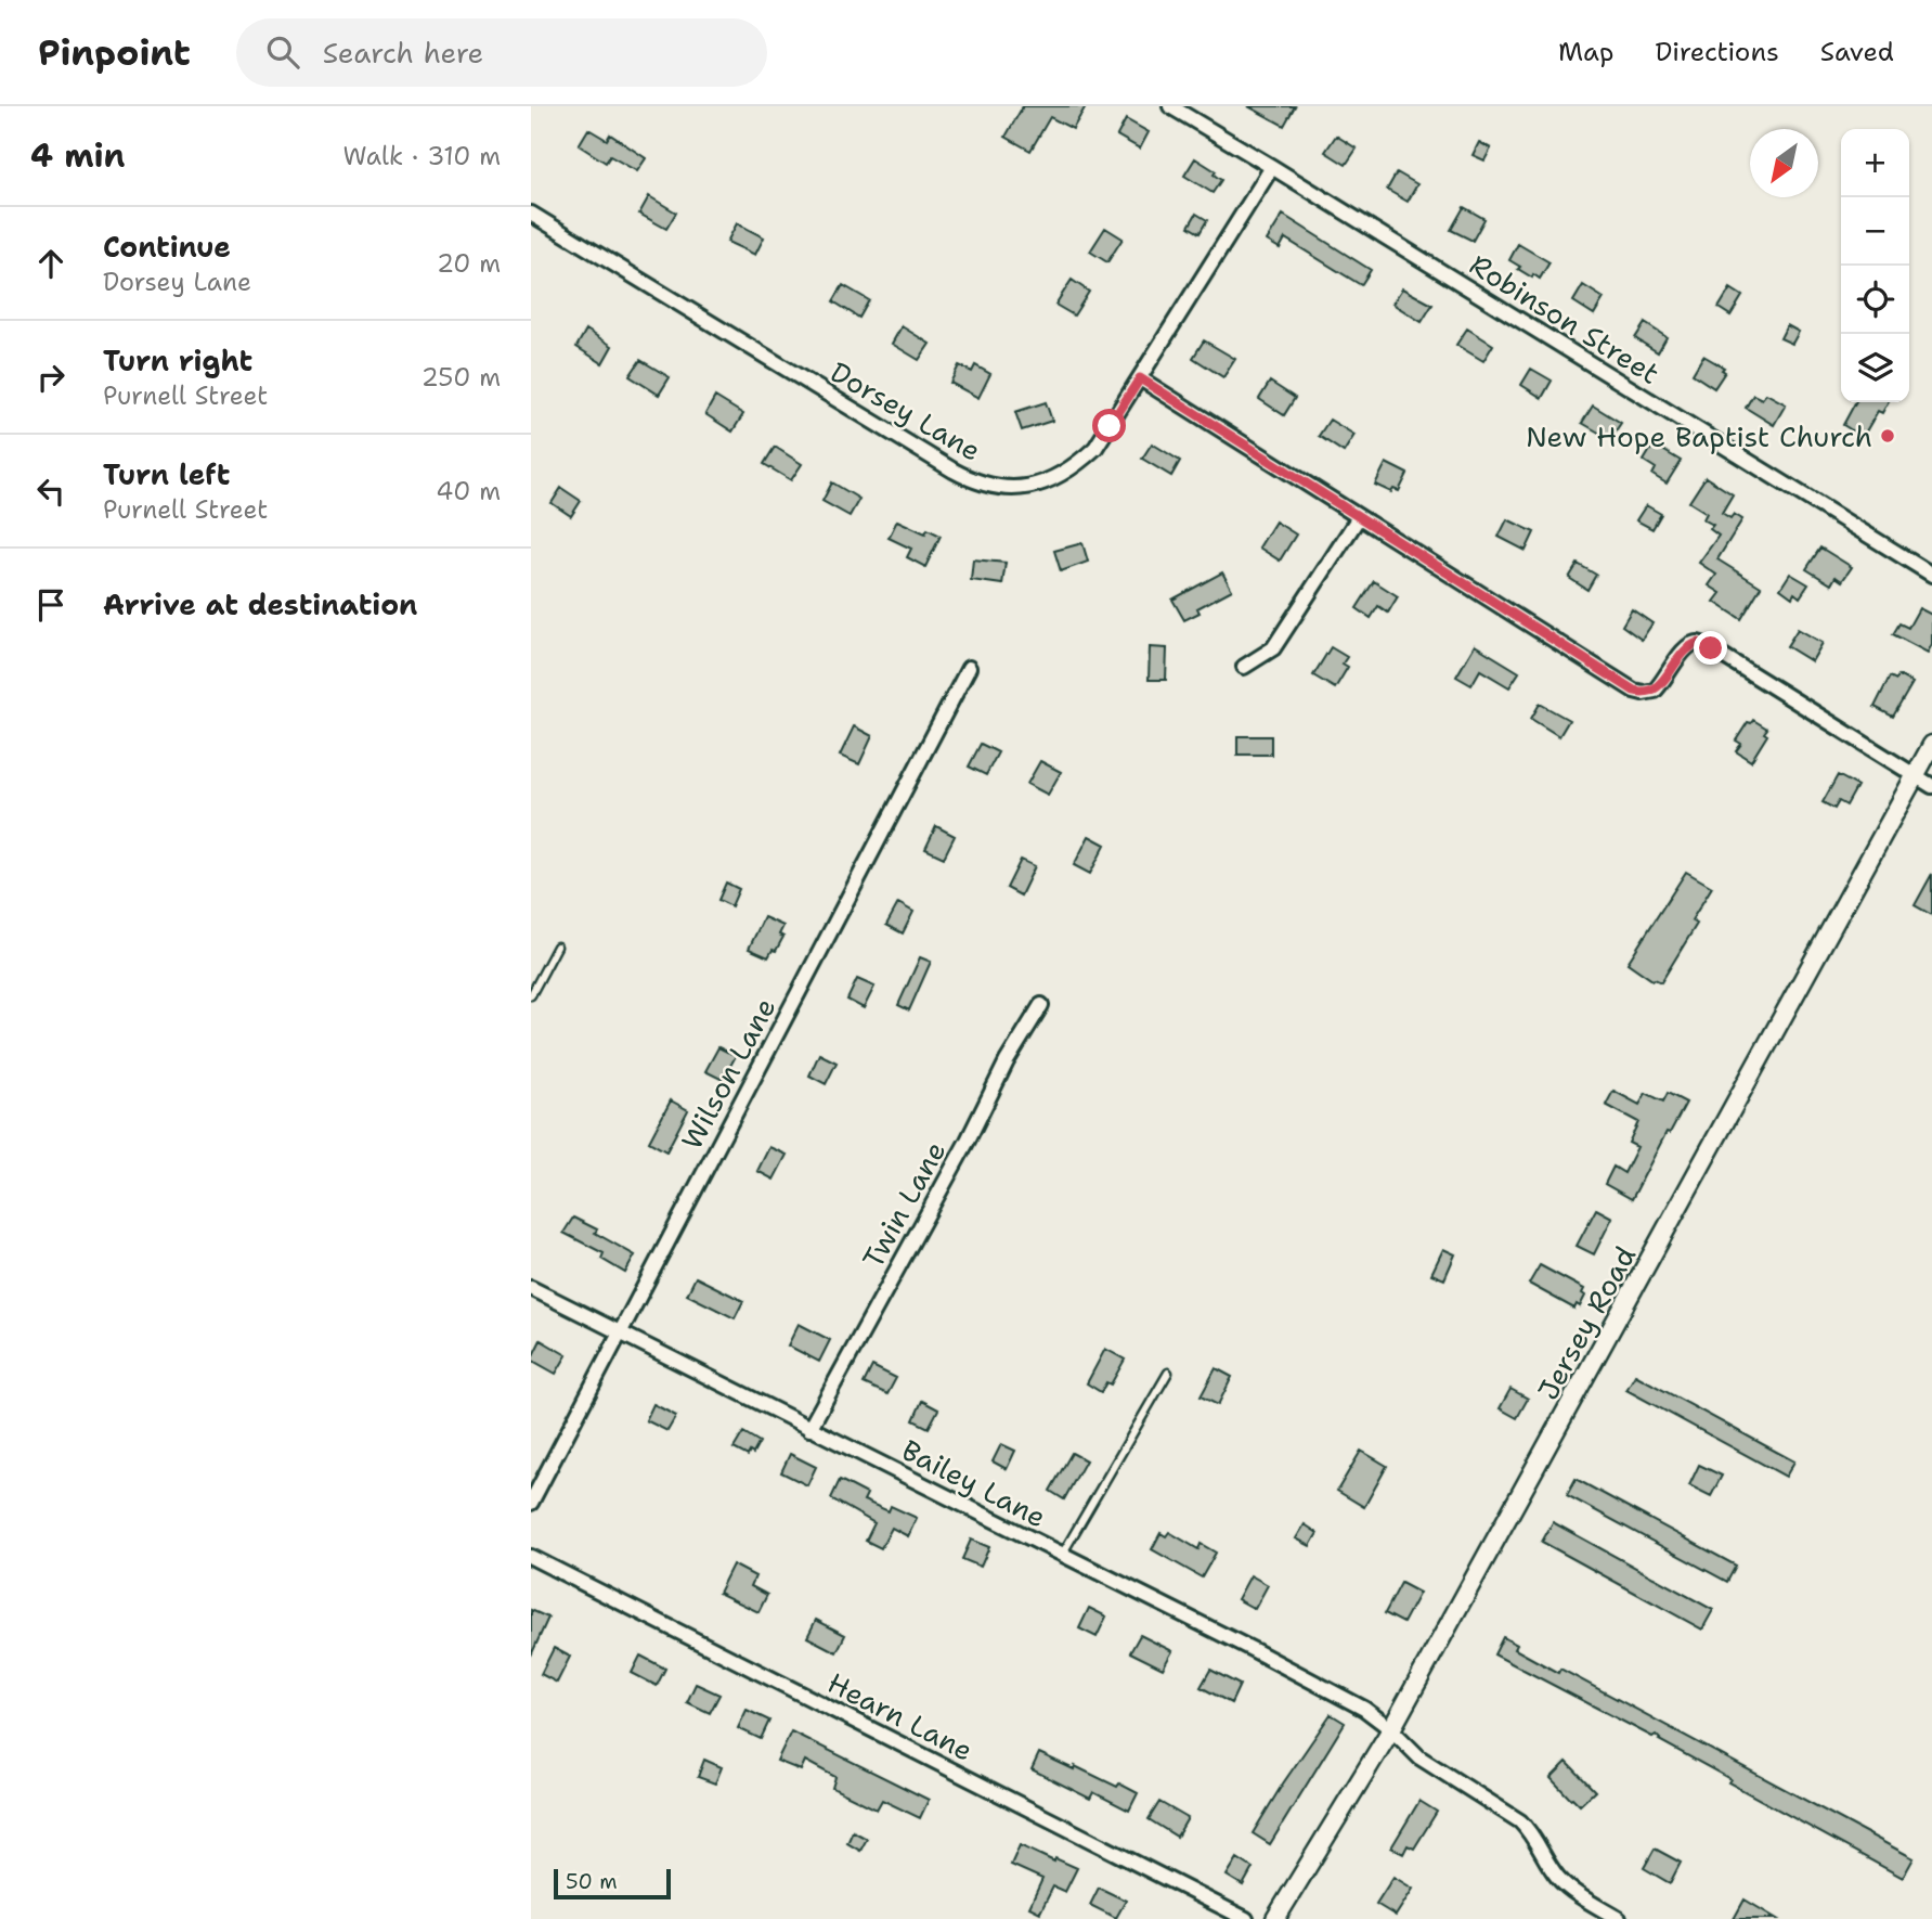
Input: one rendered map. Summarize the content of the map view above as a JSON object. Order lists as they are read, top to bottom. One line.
{"streets":{"street":["Robinson Street","Dorsey Lane","Wilson Lane","Twin Lane","Jersey Road","Bailey Lane","Hearn Lane"]},"crossings":[["Robinson Street","Dorsey Lane"],["Wilson Lane","Bailey Lane"],["Twin Lane","Bailey Lane"],["Jersey Road","Bailey Lane"]],"places":["New Hope Baptist Church"],"scale_bar":"50 m","north":"bottom left","page":{"header":"Pinpoint","search":"Search here","nav":["Map","Directions","Saved"],"heading":["4 min","Walk · 310 m"],"map_buttons":["+","−"],"list":[["Continue","Dorsey Lane","20 m"],["Turn right","Purnell Street","250 m"],["Turn left","Purnell Street","40 m"],"Arrive at destination"],"scale":"50 m"}}
